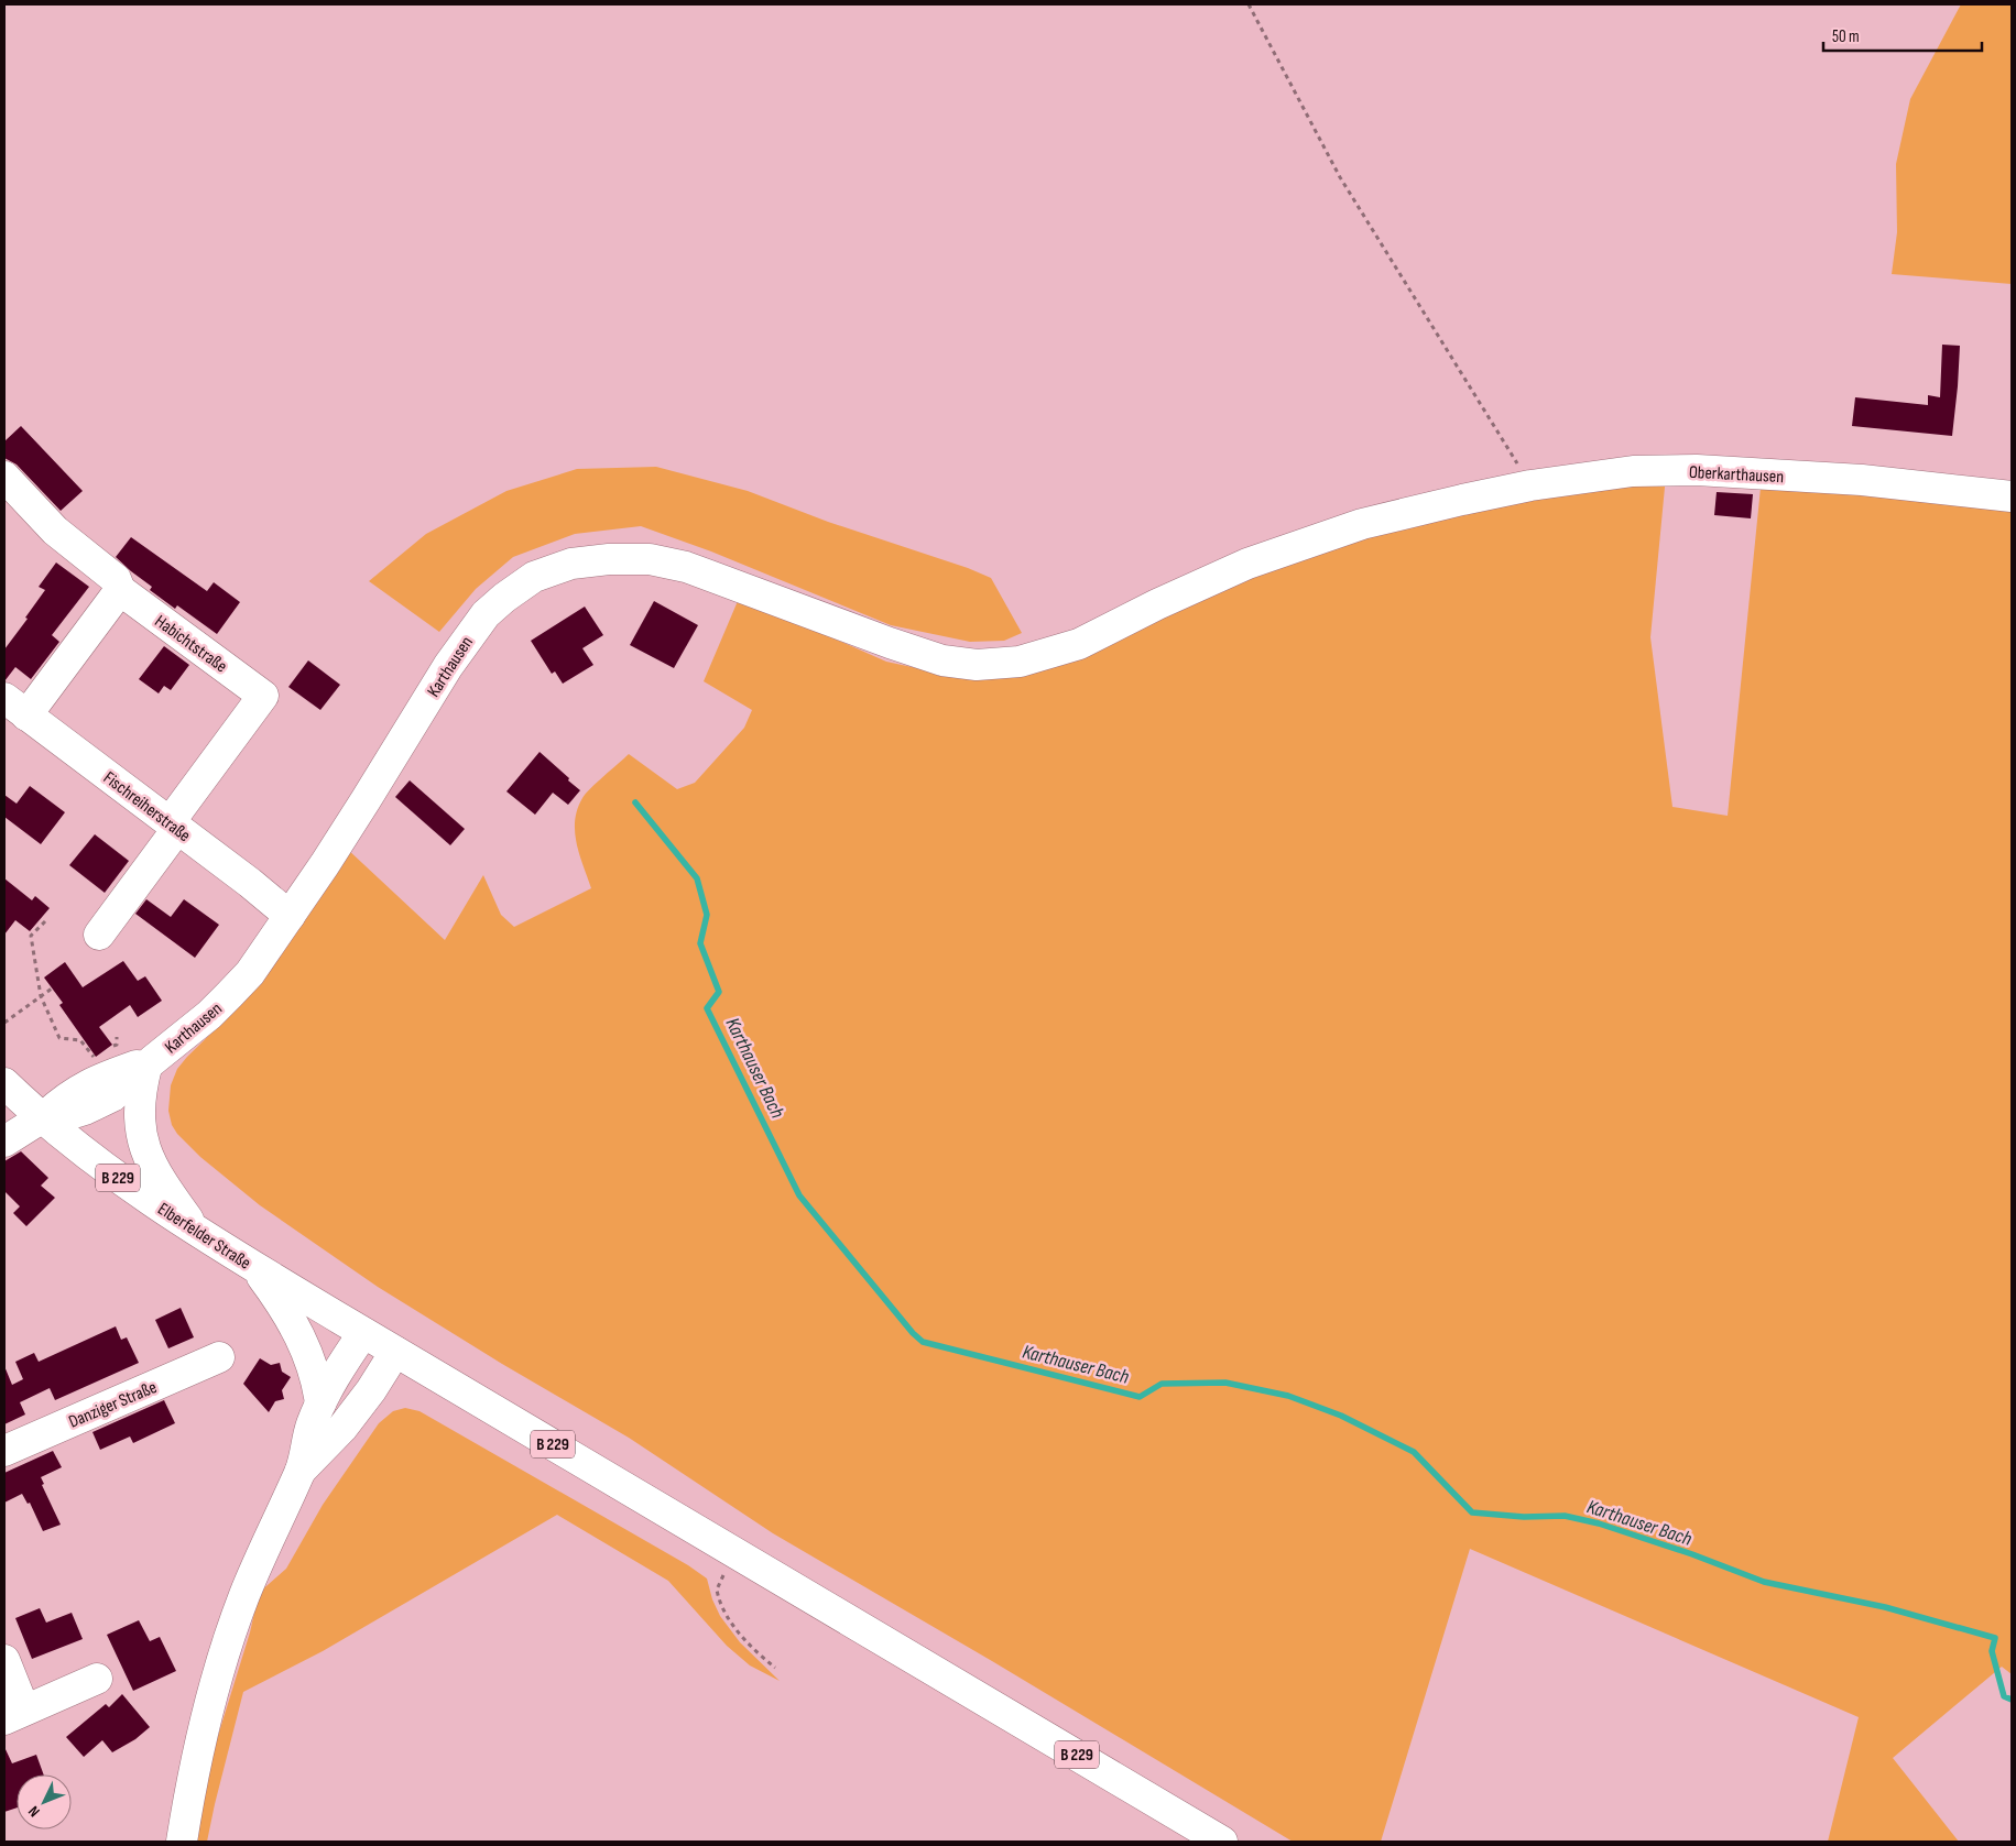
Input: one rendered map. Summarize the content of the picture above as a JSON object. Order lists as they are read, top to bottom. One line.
{"streets":{"main road":["Oberkarthausen","Habichtstraße","Karthausen","Fischreiherstraße","B 229","Elberfelder Straße","Danziger Straße"]},"crossings":[["Oberkarthausen","Karthausen"],["Habichtstraße","Fischreiherstraße"],["Karthausen","Fischreiherstraße"],["Karthausen","Elberfelder Straße"],["B 229","Elberfelder Straße"]],"water":["Karthauser Bach"],"scale_bar":"50 m","north":"bottom left"}
